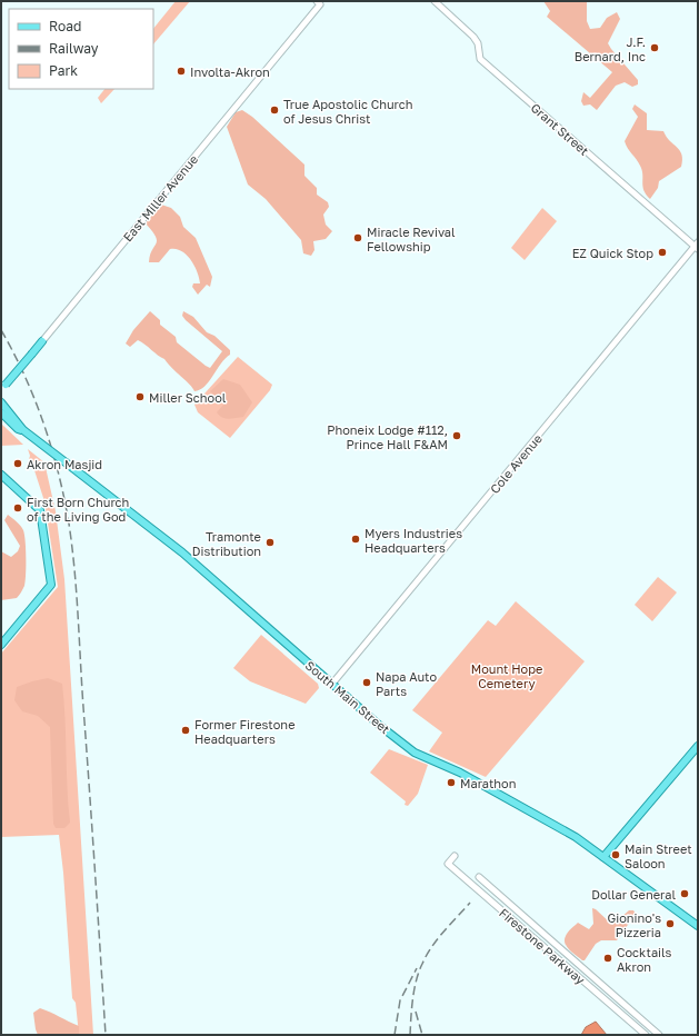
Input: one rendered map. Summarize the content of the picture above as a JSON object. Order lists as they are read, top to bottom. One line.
{"streets":{"main road":["East Miller Avenue","South Main Street"],"street":["Grant Street","Cole Avenue","Firestone Parkway"]},"crossings":[["Grant Street","Cole Avenue"],["Cole Avenue","South Main Street"]],"parks":["Mount Hope Cemetery"],"places":["J.F. Bernard, Inc","Involta-Akron","True Apostolic Church of Jesus Christ","Miracle Revival Fellowship","EZ Quick Stop","Miller School","Phoneix Lodge #112, Prince Hall F&AM","Akron Masjid","First Born Church of the Living God","Myers Industries Headquarters","Tramonte Distribution","Napa Auto Parts","Former Firestone Headquarters","Marathon","Main Street Saloon","Dollar General","Gionino's Pizzeria","Cocktails Akron"],"legend":["Road","Railway","Park"]}
